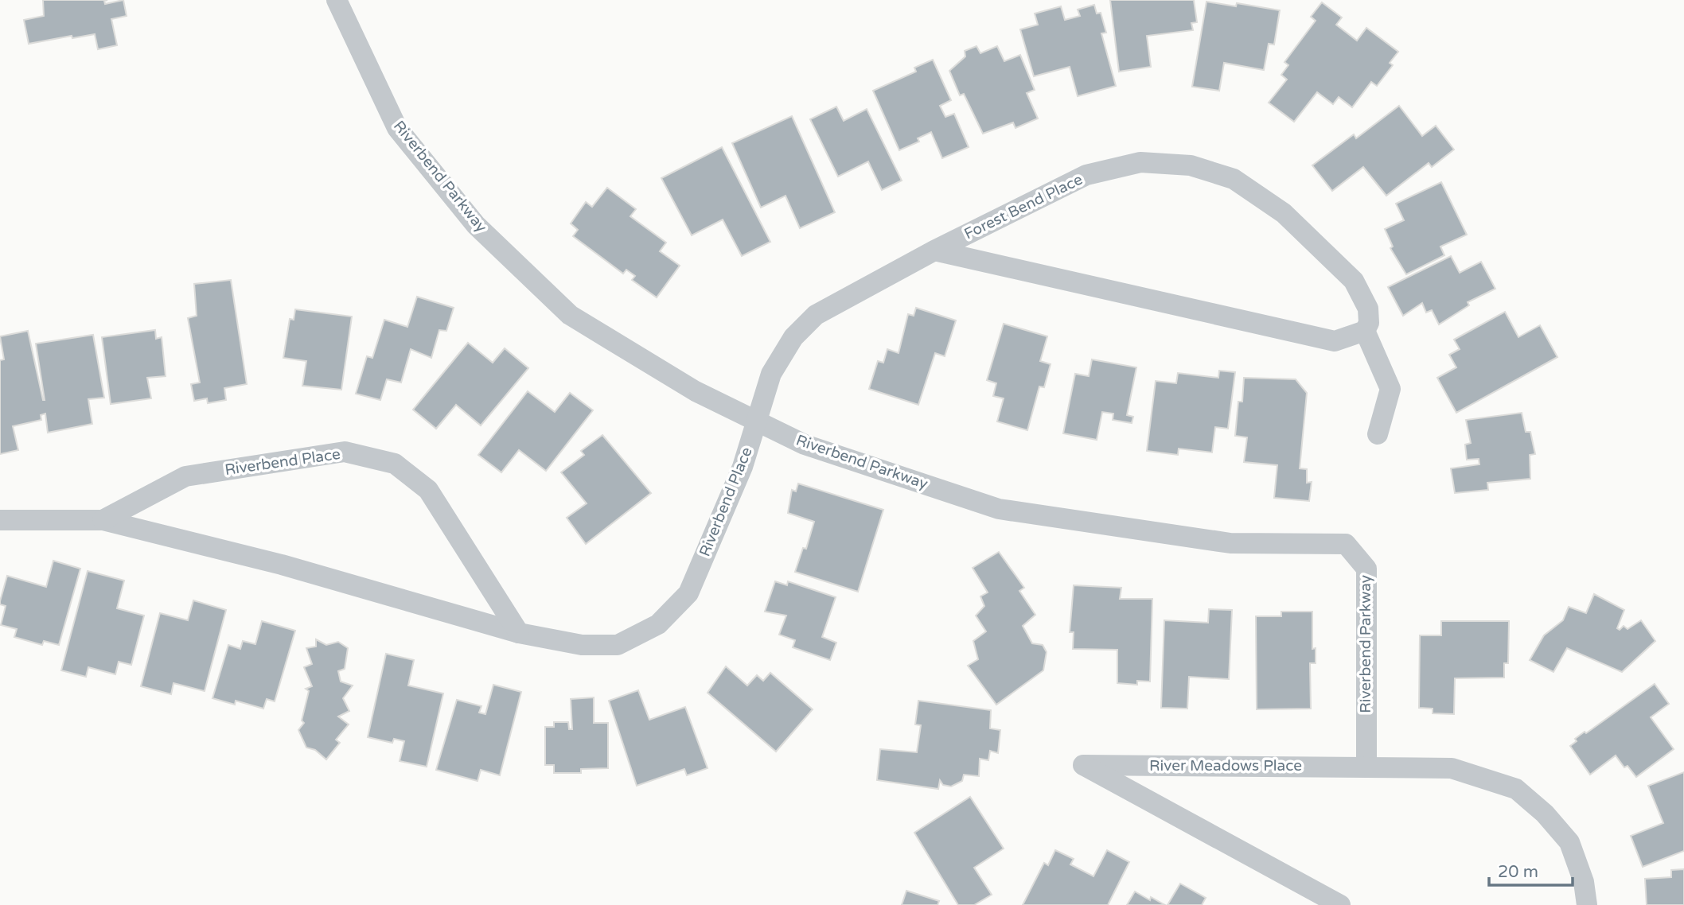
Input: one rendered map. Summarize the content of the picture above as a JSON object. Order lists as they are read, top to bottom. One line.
{"streets":{"street":["Riverbend Parkway","Forest Bend Place","Riverbend Place","River Meadows Place"]},"crossings":[["Riverbend Parkway","Forest Bend Place"],["Riverbend Parkway","Riverbend Place"],["Riverbend Parkway","River Meadows Place"],["Forest Bend Place","Riverbend Place"]],"scale_bar":"20 m"}
